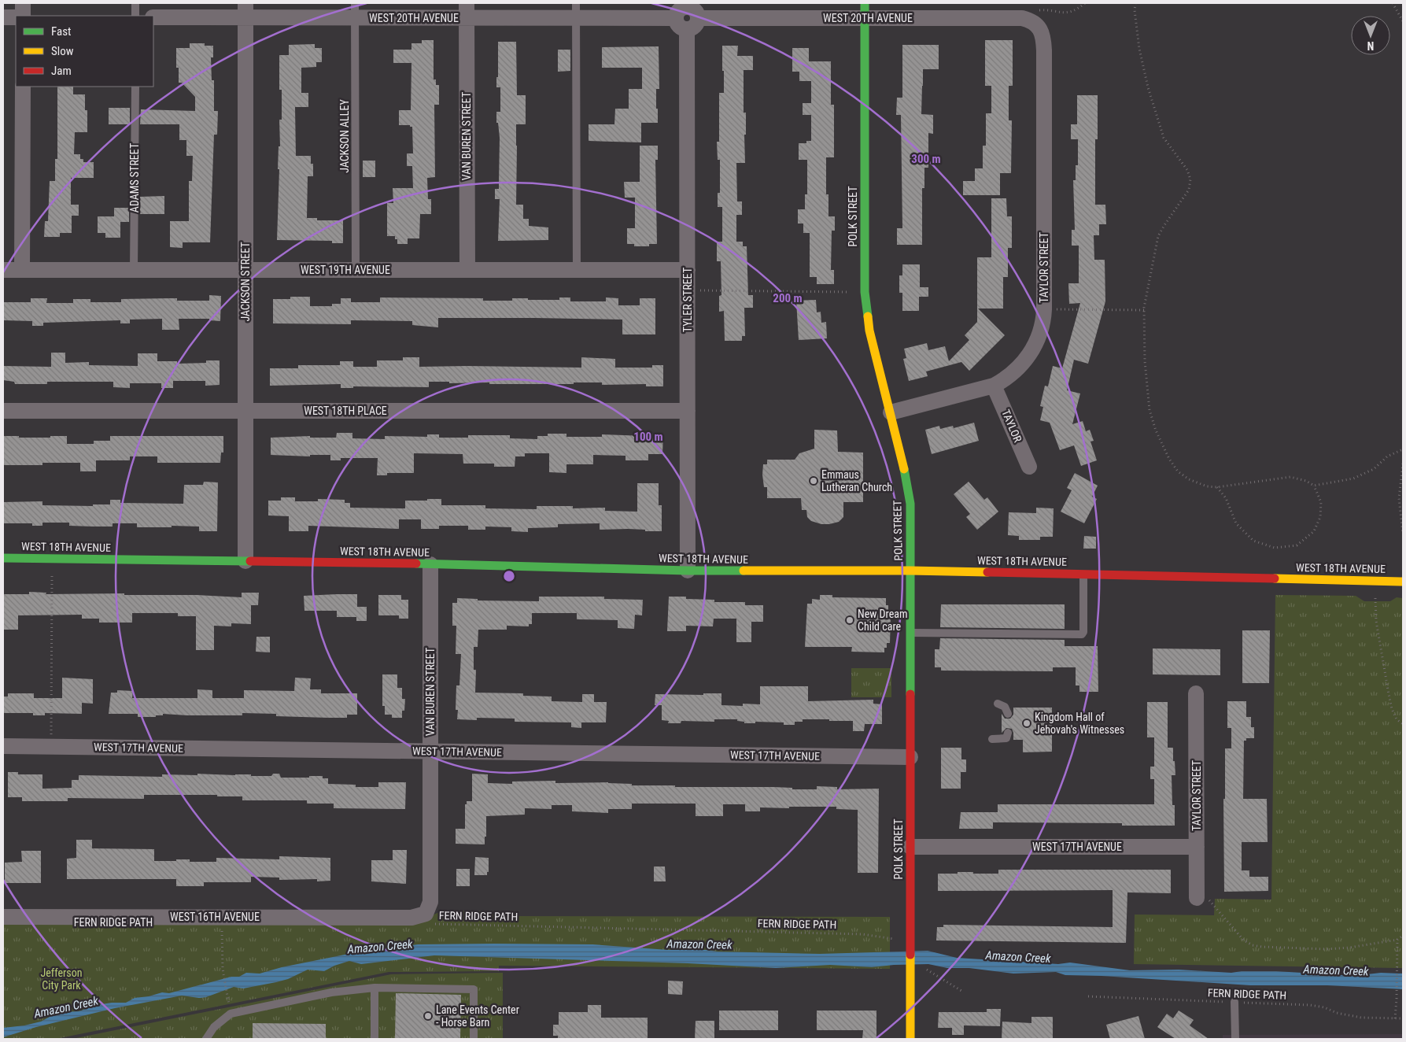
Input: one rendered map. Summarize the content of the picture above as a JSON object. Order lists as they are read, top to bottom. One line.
{"streets":{"main road":["POLK STREET","WEST 18TH AVENUE"],"street":["WEST 20TH AVENUE","VAN BUREN STREET","TAYLOR STREET","WEST 19TH AVENUE","JACKSON STREET","TYLER STREET","WEST 18TH PLACE","TAYLOR","WEST 17TH AVENUE","WEST 16TH AVENUE"],"lane":["JACKSON ALLEY","ADAMS STREET"],"path":["FERN RIDGE PATH"]},"crossings":[["WEST 20TH AVENUE","JACKSON ALLEY"],["WEST 20TH AVENUE","VAN BUREN STREET"],["WEST 20TH AVENUE","POLK STREET"],["WEST 20TH AVENUE","TAYLOR STREET"],["WEST 20TH AVENUE","JACKSON STREET"],["WEST 20TH AVENUE","TYLER STREET"],["JACKSON ALLEY","WEST 19TH AVENUE"],["VAN BUREN STREET","WEST 19TH AVENUE"],["VAN BUREN STREET","WEST 18TH AVENUE"],["VAN BUREN STREET","WEST 17TH AVENUE"],["VAN BUREN STREET","FERN RIDGE PATH"],["VAN BUREN STREET","WEST 16TH AVENUE"],["ADAMS STREET","WEST 19TH AVENUE"],["POLK STREET","TAYLOR STREET"],["POLK STREET","WEST 18TH AVENUE"],["POLK STREET","WEST 17TH AVENUE"],["POLK STREET","FERN RIDGE PATH"],["TAYLOR STREET","TAYLOR"],["TAYLOR STREET","WEST 17TH AVENUE"],["WEST 19TH AVENUE","JACKSON STREET"],["WEST 19TH AVENUE","TYLER STREET"],["JACKSON STREET","WEST 18TH PLACE"],["JACKSON STREET","WEST 18TH AVENUE"],["TYLER STREET","WEST 18TH PLACE"],["TYLER STREET","WEST 18TH AVENUE"],["FERN RIDGE PATH","WEST 16TH AVENUE"]],"water":["Amazon Creek"],"parks":["Jefferson City Park"],"places":["Emmaus Lutheran Church","New Dream Child care","Kingdom Hall of Jehovah's Witnesses","Lane Events Center - Horse Barn"],"legend":["Fast","Slow","Jam"],"north":"bottom","rings":["300 m","200 m","100 m"]}
